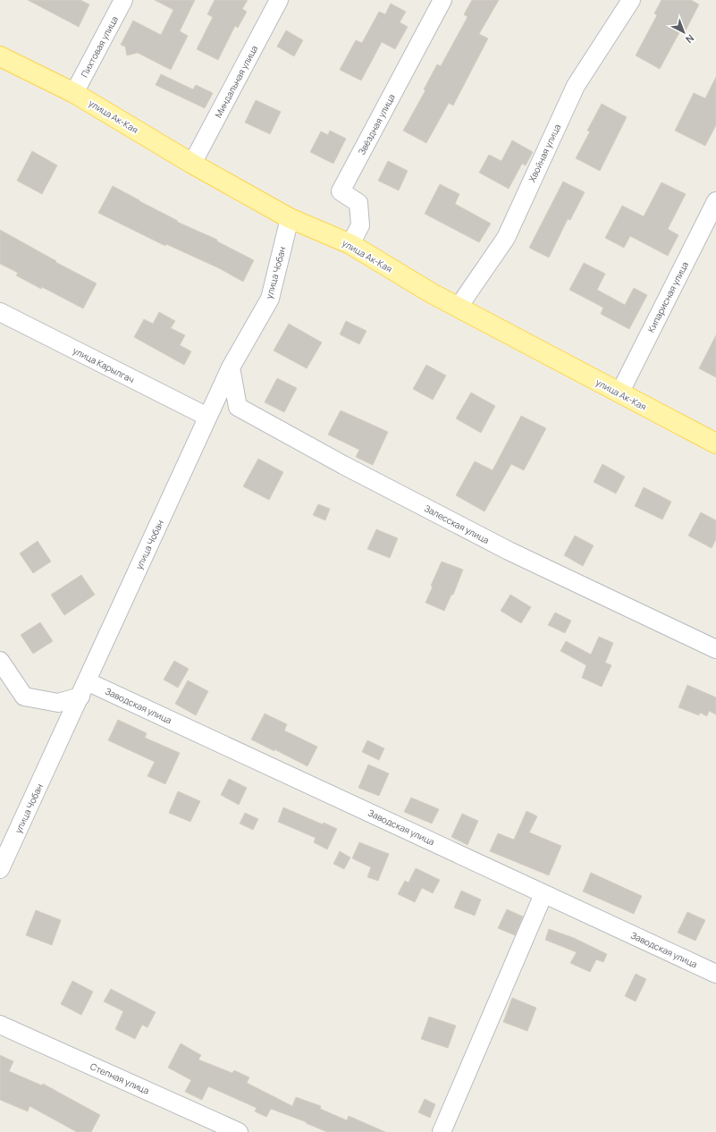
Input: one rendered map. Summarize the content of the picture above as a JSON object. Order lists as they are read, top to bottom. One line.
{"streets":{"main road":["улица Ак-Кая"],"street":["Пихтовая улица","Миндальная улица","Звёздная улица","Хвойная улица","улица Чобан","Кипарисная улица","улица Карылгач","Залесская улица","Заводская улица","Степная улица"]},"crossings":[["Пихтовая улица","улица Ак-Кая"],["Миндальная улица","улица Ак-Кая"],["улица Ак-Кая","Звёздная улица"],["улица Ак-Кая","Хвойная улица"],["улица Ак-Кая","улица Чобан"],["улица Ак-Кая","Кипарисная улица"],["улица Чобан","улица Карылгач"],["улица Чобан","Залесская улица"],["улица Чобан","Заводская улица"]],"north":"bottom right"}
